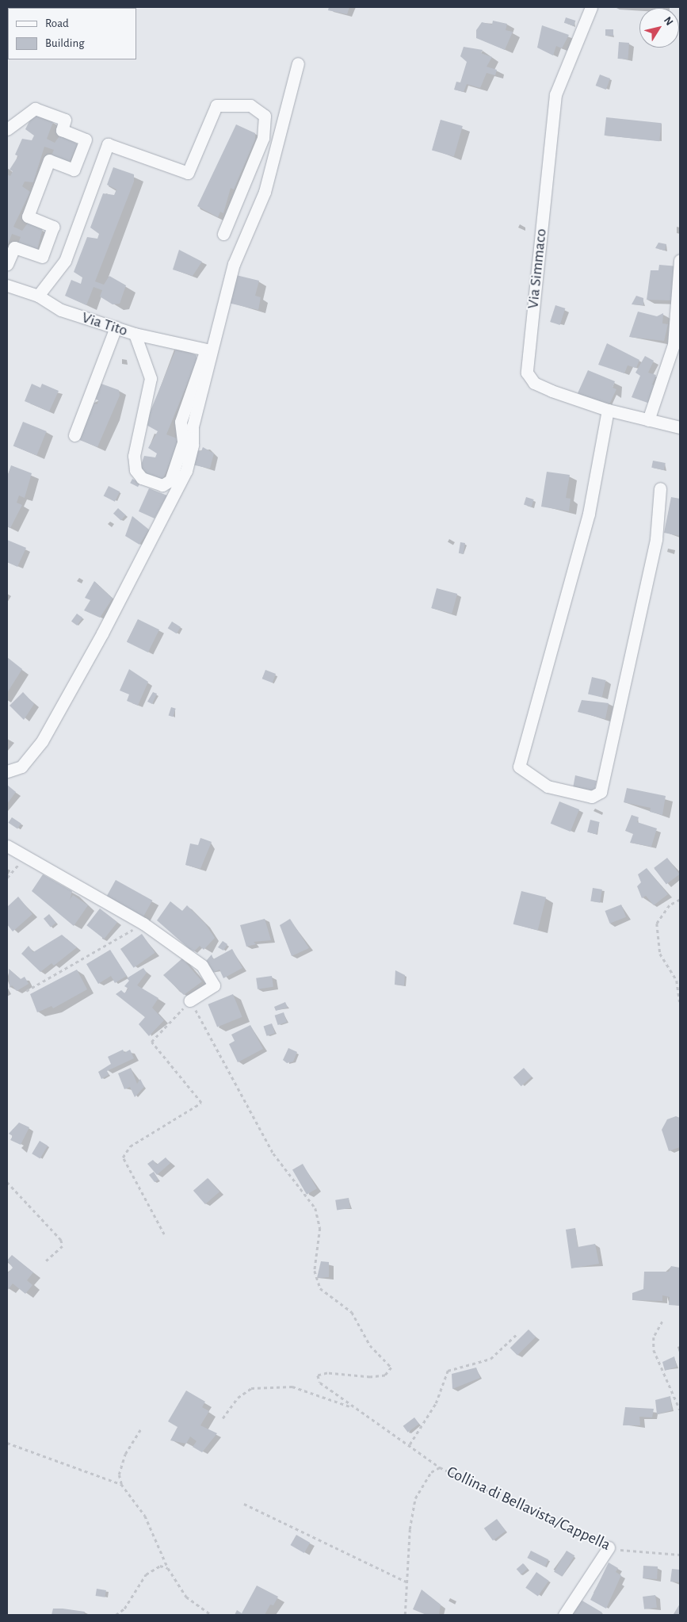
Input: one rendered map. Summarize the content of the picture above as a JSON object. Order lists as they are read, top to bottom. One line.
{"streets":{"street":["Via Simmaco","Via Tito"],"path":["Collina di Bellavista/Cappella"]},"legend":["Road","Building"],"north":"top right"}
